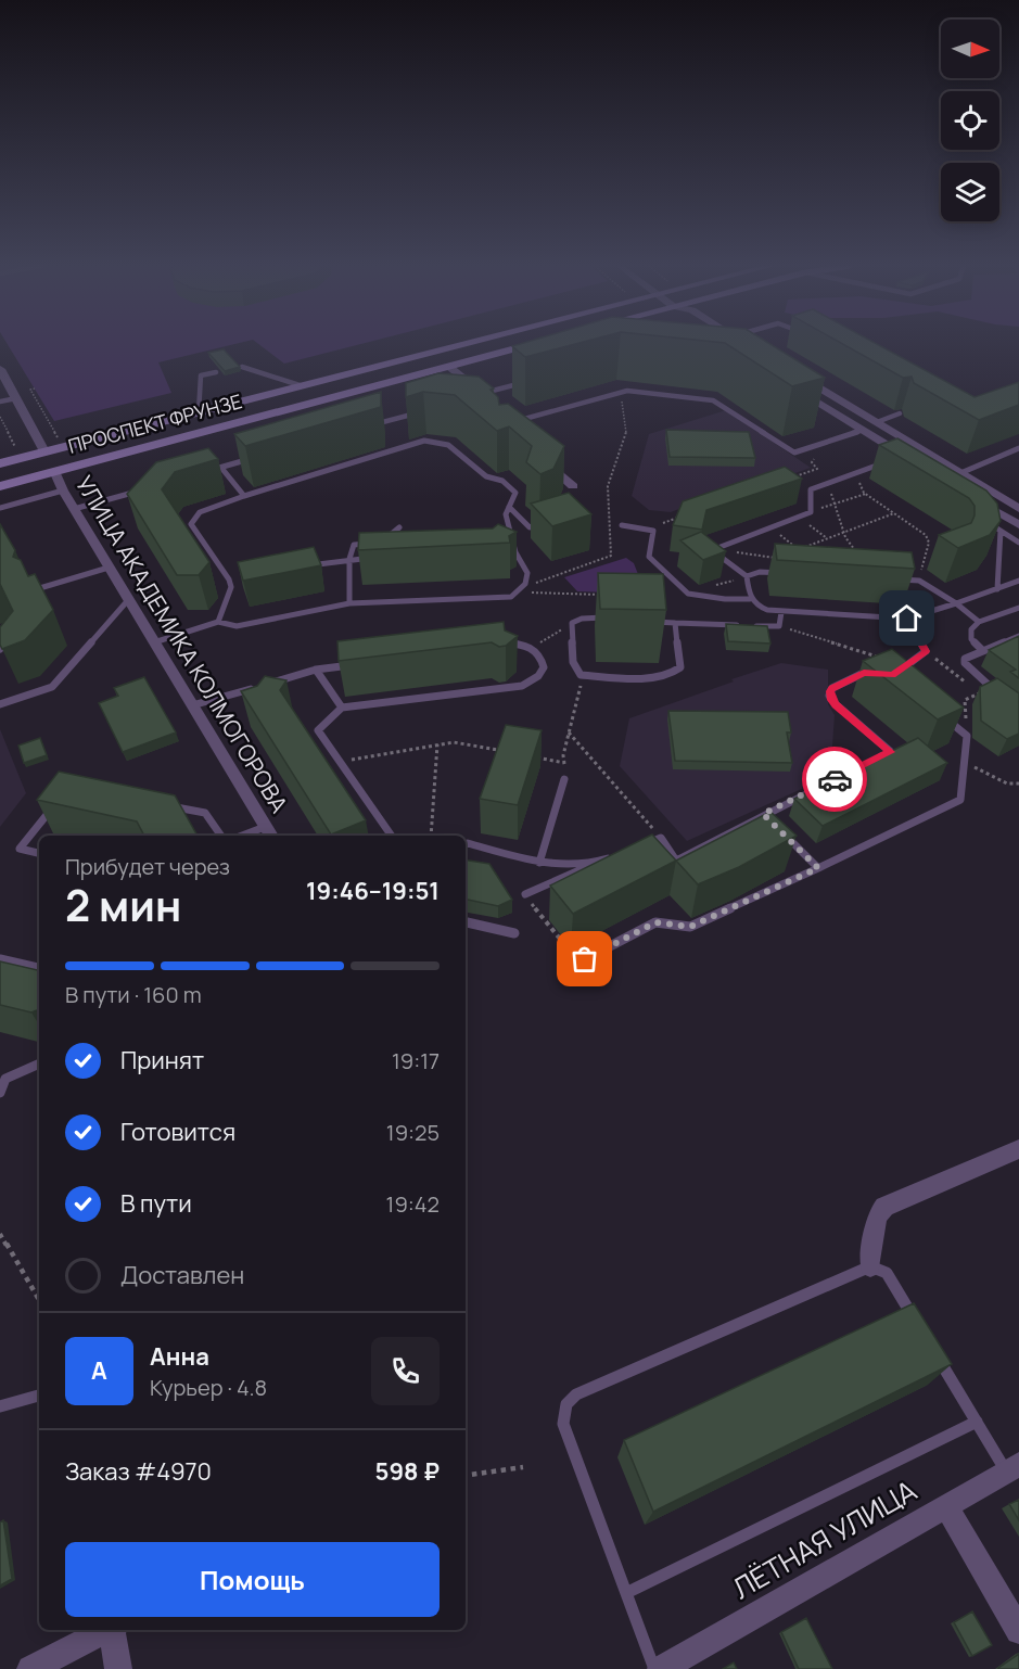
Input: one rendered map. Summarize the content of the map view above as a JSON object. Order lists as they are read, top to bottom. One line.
{"streets":{"main road":["ПРОСПЕКТ ФРУНЗЕ","УЛИЦА АКАДЕМИКА КОЛМОГОРОВА"],"street":["ЛЁТНАЯ УЛИЦА"]},"crossings":[["ПРОСПЕКТ ФРУНЗЕ","УЛИЦА АКАДЕМИКА КОЛМОГОРОВА"]],"north":"right","page":{"heading":["2 мин","Прибудет через","19:46–19:51"],"panel":["Анна","Курьер · 4.8","Заказ #4970","598 ₽"],"bar":"В пути · 160 m","list":[["Принят","19:17"],["Готовится","19:25"],["В пути","19:42"],"Доставлен"],"round":"А","buttons":"Помощь"}}
